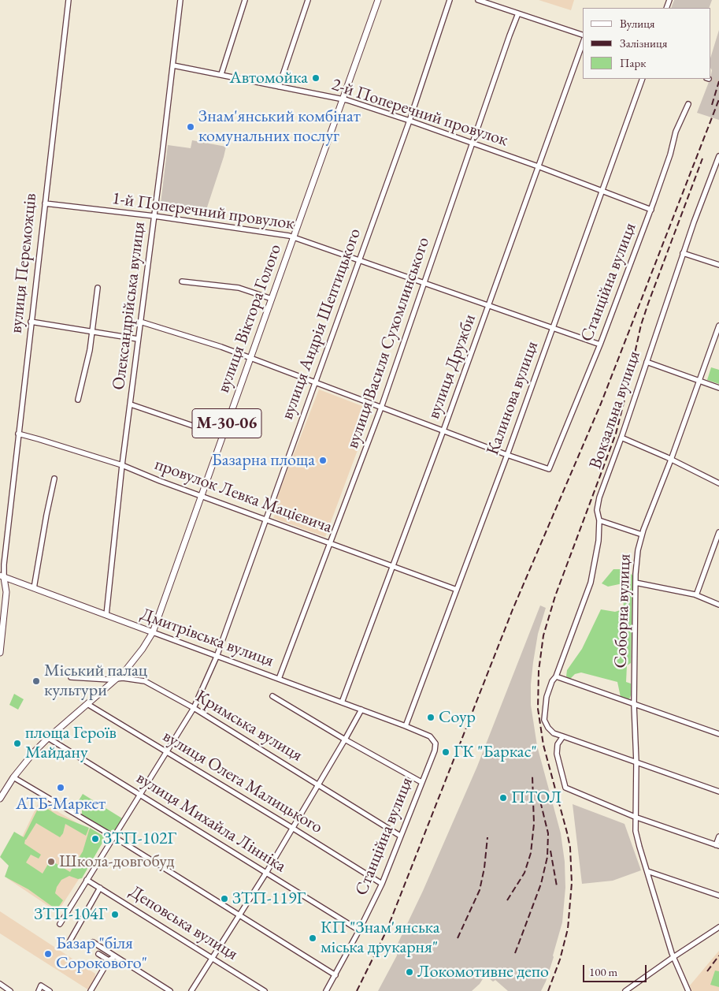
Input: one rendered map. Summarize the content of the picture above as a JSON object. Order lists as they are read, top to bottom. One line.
{"streets":{"main road":["вулиця Віктора Голого","М-30-06","Дмитрівська вулиця"],"street":["2-й Поперечний провулок","1-й Поперечний провулок","вулиця Переможців","Станційна вулиця","Олександрійська вулиця","вулиця Андрія Шептицького","вулиця Василя Сухомлинського","вулиця Дружби","Калинова вулиця","Вокзальна вулиця","провулок Левка Мацієвича","Соборна вулиця","Кримська вулиця","вулиця Олега Малицького","вулиця Михайла Лінніка","Деповська вулиця"]},"crossings":[["2-й Поперечний провулок","Станційна вулиця"],["2-й Поперечний провулок","Олександрійська вулиця"],["2-й Поперечний провулок","вулиця Віктора Голого"],["2-й Поперечний провулок","вулиця Андрія Шептицького"],["2-й Поперечний провулок","вулиця Василя Сухомлинського"],["2-й Поперечний провулок","вулиця Дружби"],["2-й Поперечний провулок","Калинова вулиця"],["1-й Поперечний провулок","вулиця Переможців"],["1-й Поперечний провулок","Станційна вулиця"],["1-й Поперечний провулок","Олександрійська вулиця"],["1-й Поперечний провулок","вулиця Віктора Голого"],["1-й Поперечний провулок","вулиця Андрія Шептицького"],["1-й Поперечний провулок","вулиця Василя Сухомлинського"],["1-й Поперечний провулок","вулиця Дружби"],["1-й Поперечний провулок","Калинова вулиця"],["вулиця Переможців","провулок Левка Мацієвича"],["вулиця Переможців","Дмитрівська вулиця"],["Станційна вулиця","Калинова вулиця"],["Станційна вулиця","Дмитрівська вулиця"],["Станційна вулиця","Кримська вулиця"],["Станційна вулиця","вулиця Олега Малицького"],["Станційна вулиця","вулиця Михайла Лінніка"],["Олександрійська вулиця","провулок Левка Мацієвича"],["Олександрійська вулиця","Дмитрівська вулиця"],["вулиця Віктора Голого","провулок Левка Мацієвича"],["вулиця Віктора Голого","Дмитрівська вулиця"],["вулиця Віктора Голого","Кримська вулиця"],["вулиця Віктора Голого","вулиця Олега Малицького"],["вулиця Віктора Голого","вулиця Михайла Лінніка"],["вулиця Андрія Шептицького","провулок Левка Мацієвича"],["вулиця Андрія Шептицького","Дмитрівська вулиця"],["вулиця Андрія Шептицького","Кримська вулиця"],["вулиця Андрія Шептицького","вулиця Олега Малицького"],["вулиця Андрія Шептицького","вулиця Михайла Лінніка"],["вулиця Андрія Шептицького","Деповська вулиця"],["вулиця Василя Сухомлинського","провулок Левка Мацієвича"],["вулиця Василя Сухомлинського","Дмитрівська вулиця"],["вулиця Дружби","провулок Левка Мацієвича"],["вулиця Дружби","Дмитрівська вулиця"],["Калинова вулиця","провулок Левка Мацієвича"],["Калинова вулиця","Дмитрівська вулиця"],["Вокзальна вулиця","Соборна вулиця"]],"places":["Автомойка","Знам'янський комбінат комунальних послуг","Базарна площа","Міський палац культури","Соур","площа Героїв Майдану","ГК \"Баркас\"","АТБ-Маркет","ПТОЛ","ЗТП-102Г","Школа-довгобуд","ЗТП-119Г","ЗТП-104Г","КП \"Знам'янська міська друкарня\"","Базар \"біля Сорокового\"","Локомотивне депо"],"legend":["Вулиця","Залізниця","Парк"],"scale_bar":"100 m"}
